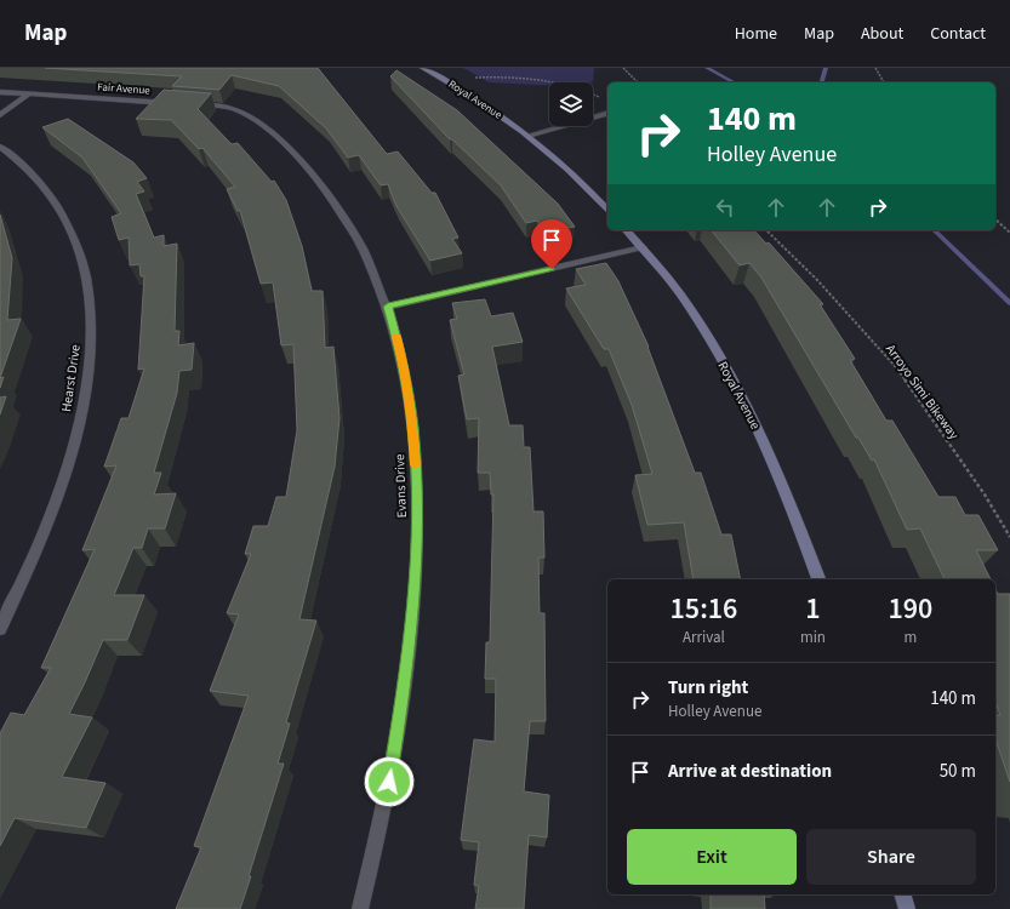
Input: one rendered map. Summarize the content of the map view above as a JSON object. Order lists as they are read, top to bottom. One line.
{"streets":{"main road":["Royal Avenue"],"street":["Fair Avenue","Hearst Drive","Evans Drive"],"path":["Arroyo Simi Bikeway"]},"page":{"header":"Map","nav":["Home","Map","About","Contact"],"turn":["140 m","Holley Avenue"],"eta":["15:16","Arrival","1","min","190","m"],"list":[{"name":"Turn right","note":"Holley Avenue","value":"140 m"},{"name":"Arrive at destination","value":"50 m"}],"buttons":["Exit","Share"]}}
